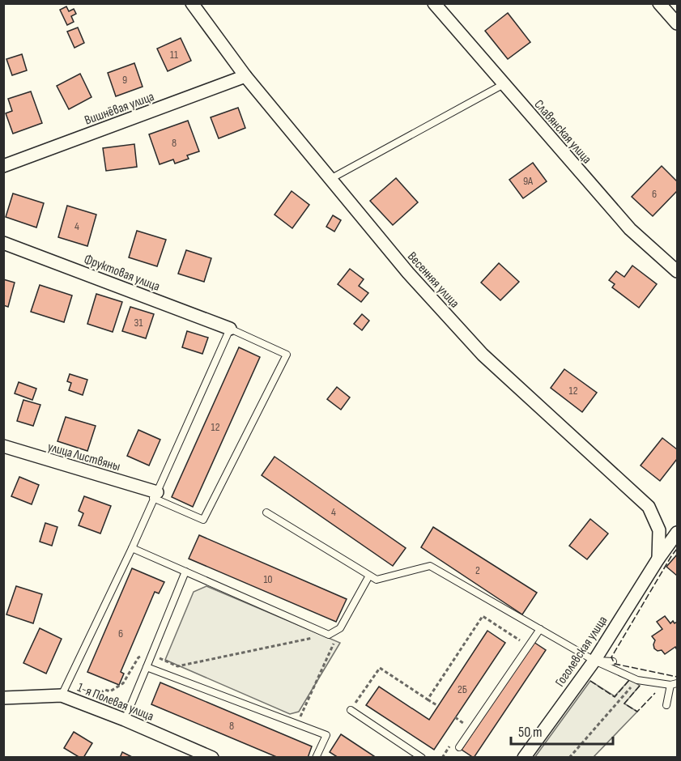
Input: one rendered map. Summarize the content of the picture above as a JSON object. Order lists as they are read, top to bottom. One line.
{"streets":{"street":["Вишнёвая улица","Славянская улица","Фруктовая улица","Весенняя улица","улица Листвяны","Гоголевская улица","1-я Полевая улица"]},"crossings":[["Вишнёвая улица","Весенняя улица"],["Весенняя улица","Гоголевская улица"]],"house_numbers":["11","9","8","9А","6","4","31","12","12","4","2","10","6","2Б","8"],"scale_bar":"50 m"}
